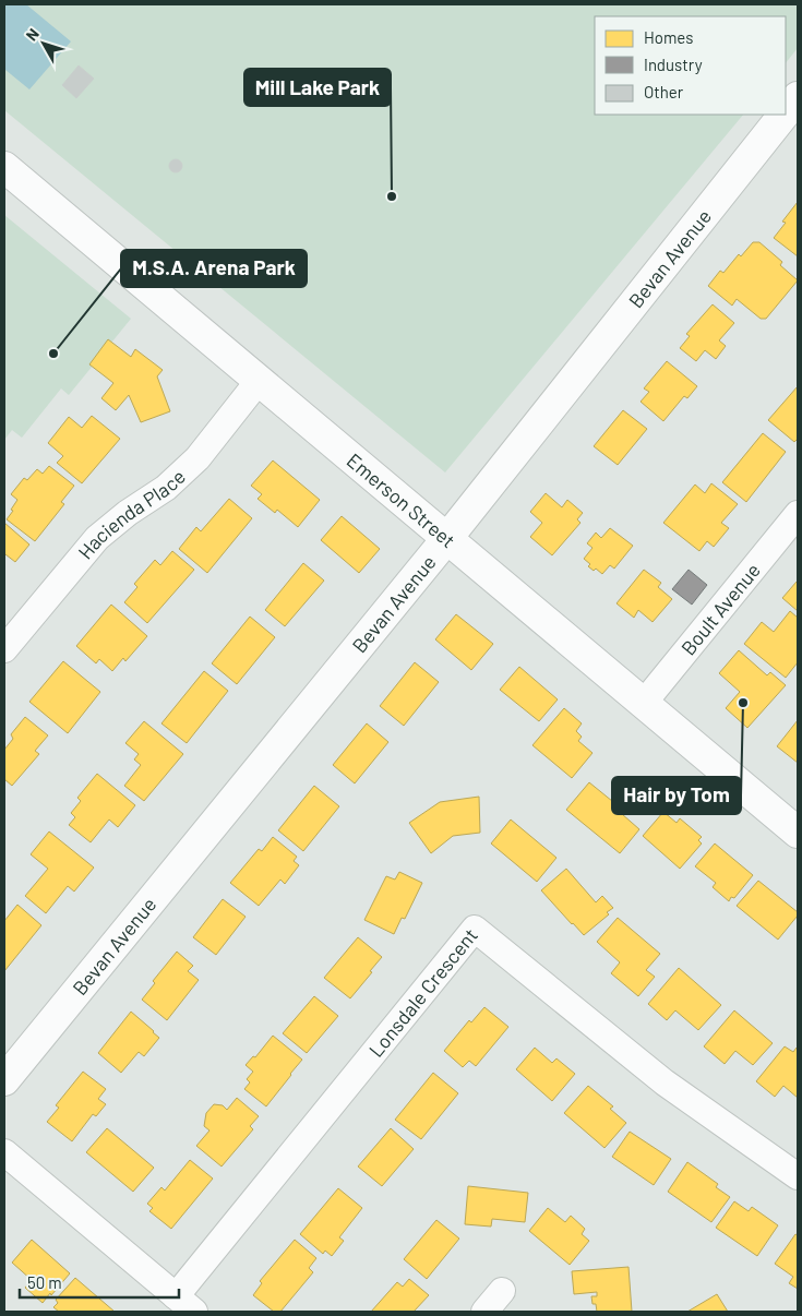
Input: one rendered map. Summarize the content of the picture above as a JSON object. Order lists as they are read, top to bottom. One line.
{"streets":{"street":["Bevan Avenue","Emerson Street","Hacienda Place","Boult Avenue","Lonsdale Crescent"]},"crossings":[["Bevan Avenue","Emerson Street"],["Emerson Street","Hacienda Place"],["Emerson Street","Boult Avenue"]],"places":["Mill Lake Park","M.S.A. Arena Park","Hair by Tom"],"legend":["Homes","Industry","Other"],"scale_bar":"50 m","north":"top left"}
